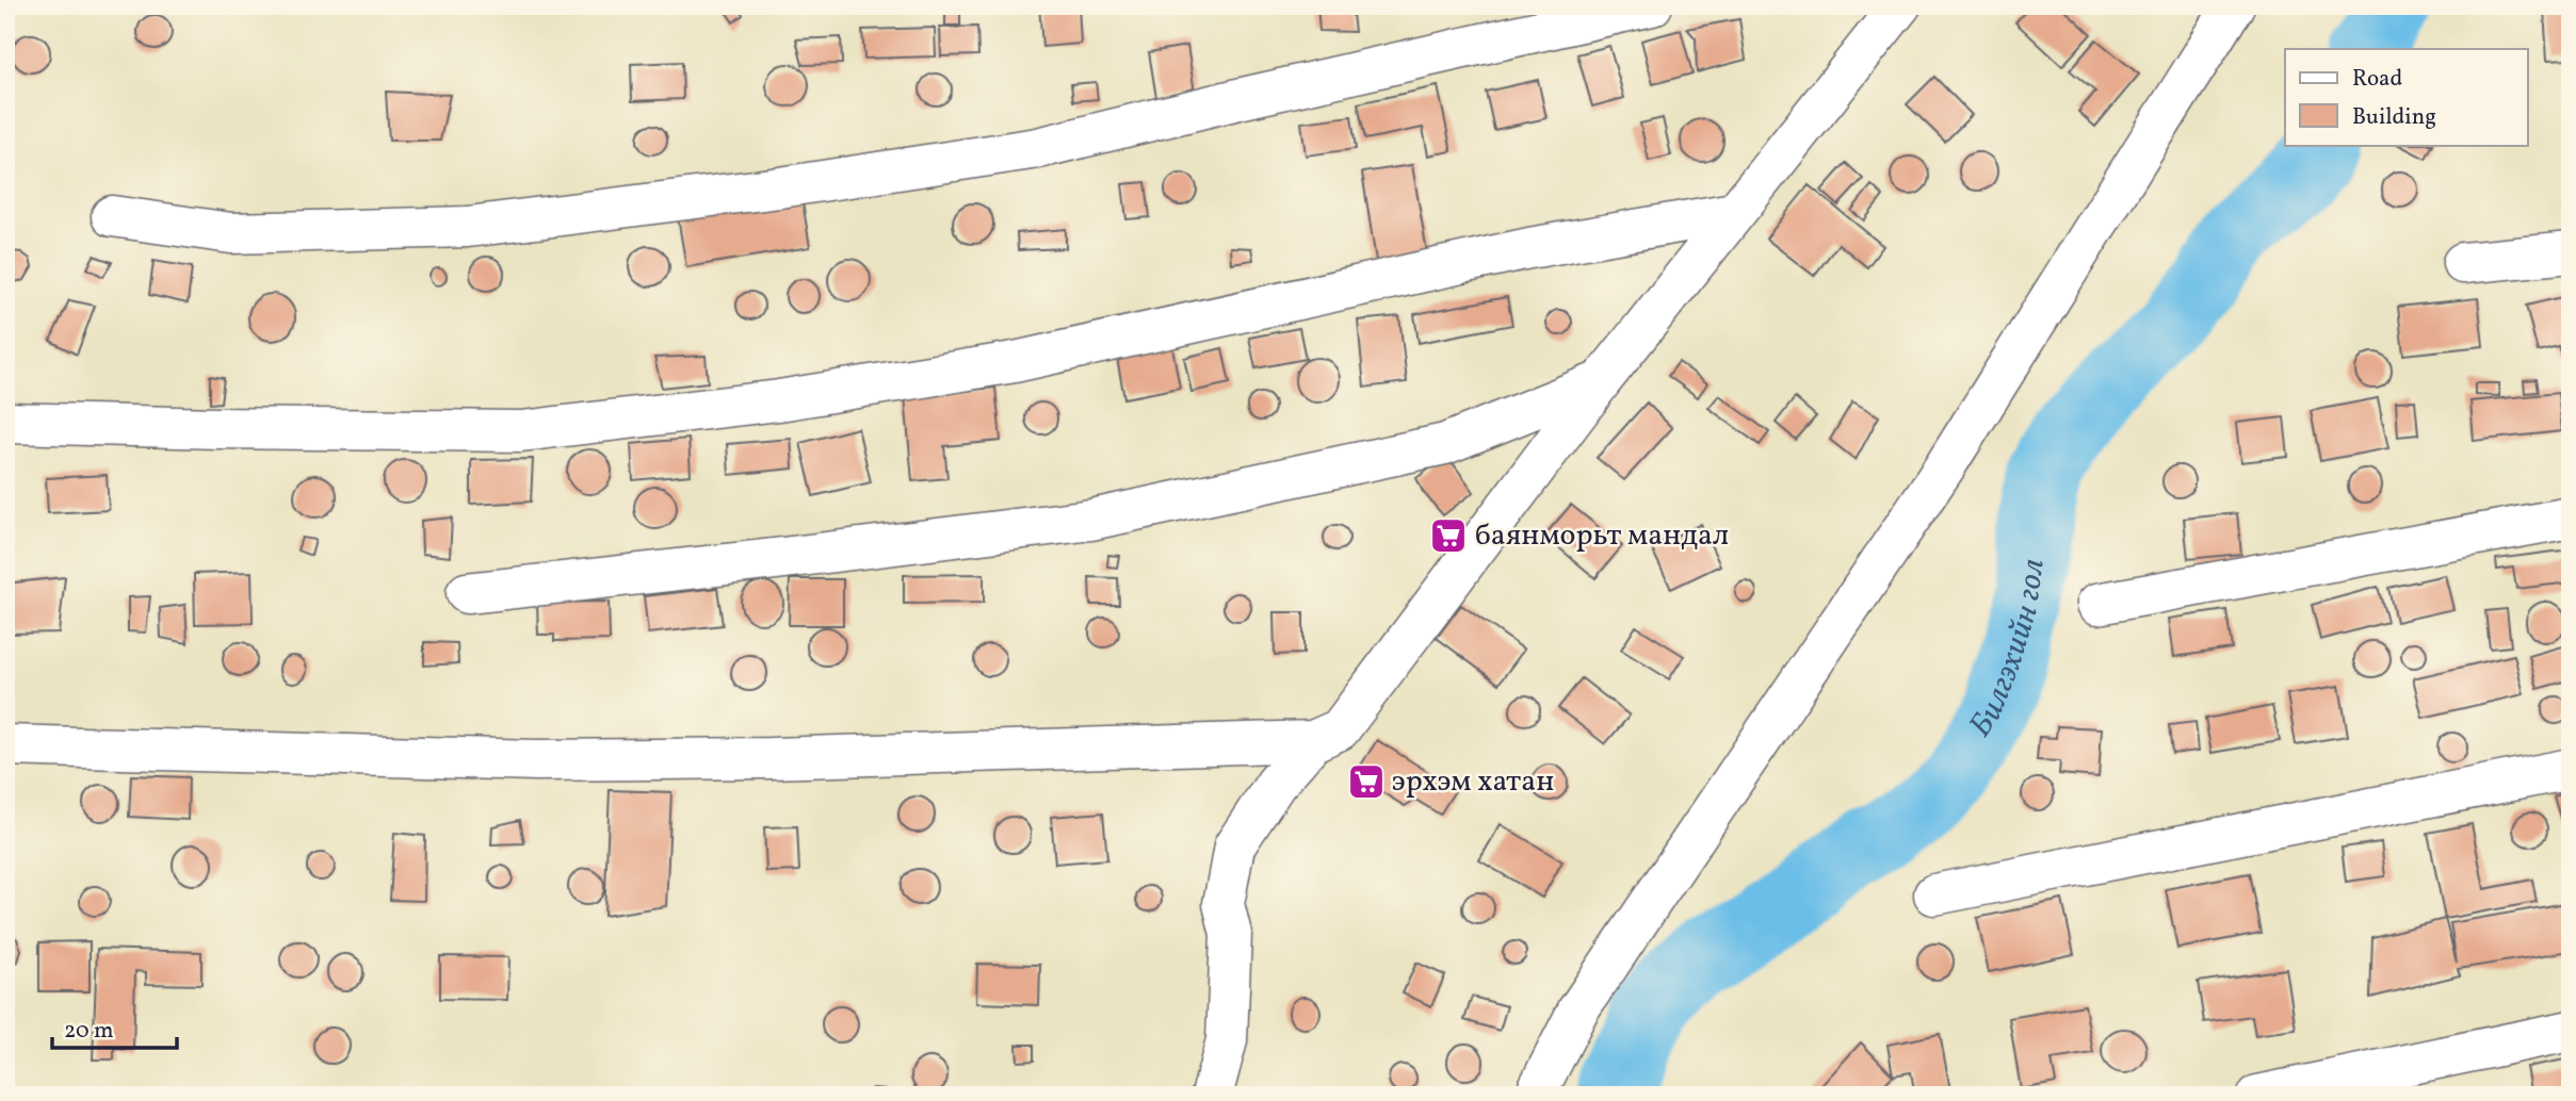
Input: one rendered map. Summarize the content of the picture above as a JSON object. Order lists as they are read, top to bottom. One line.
{"water":["Билгэхийн гол"],"places":{"supermarket":["баянморьт мандал","эрхэм хатан"]},"legend":["Road","Building"],"scale_bar":"20 m"}
